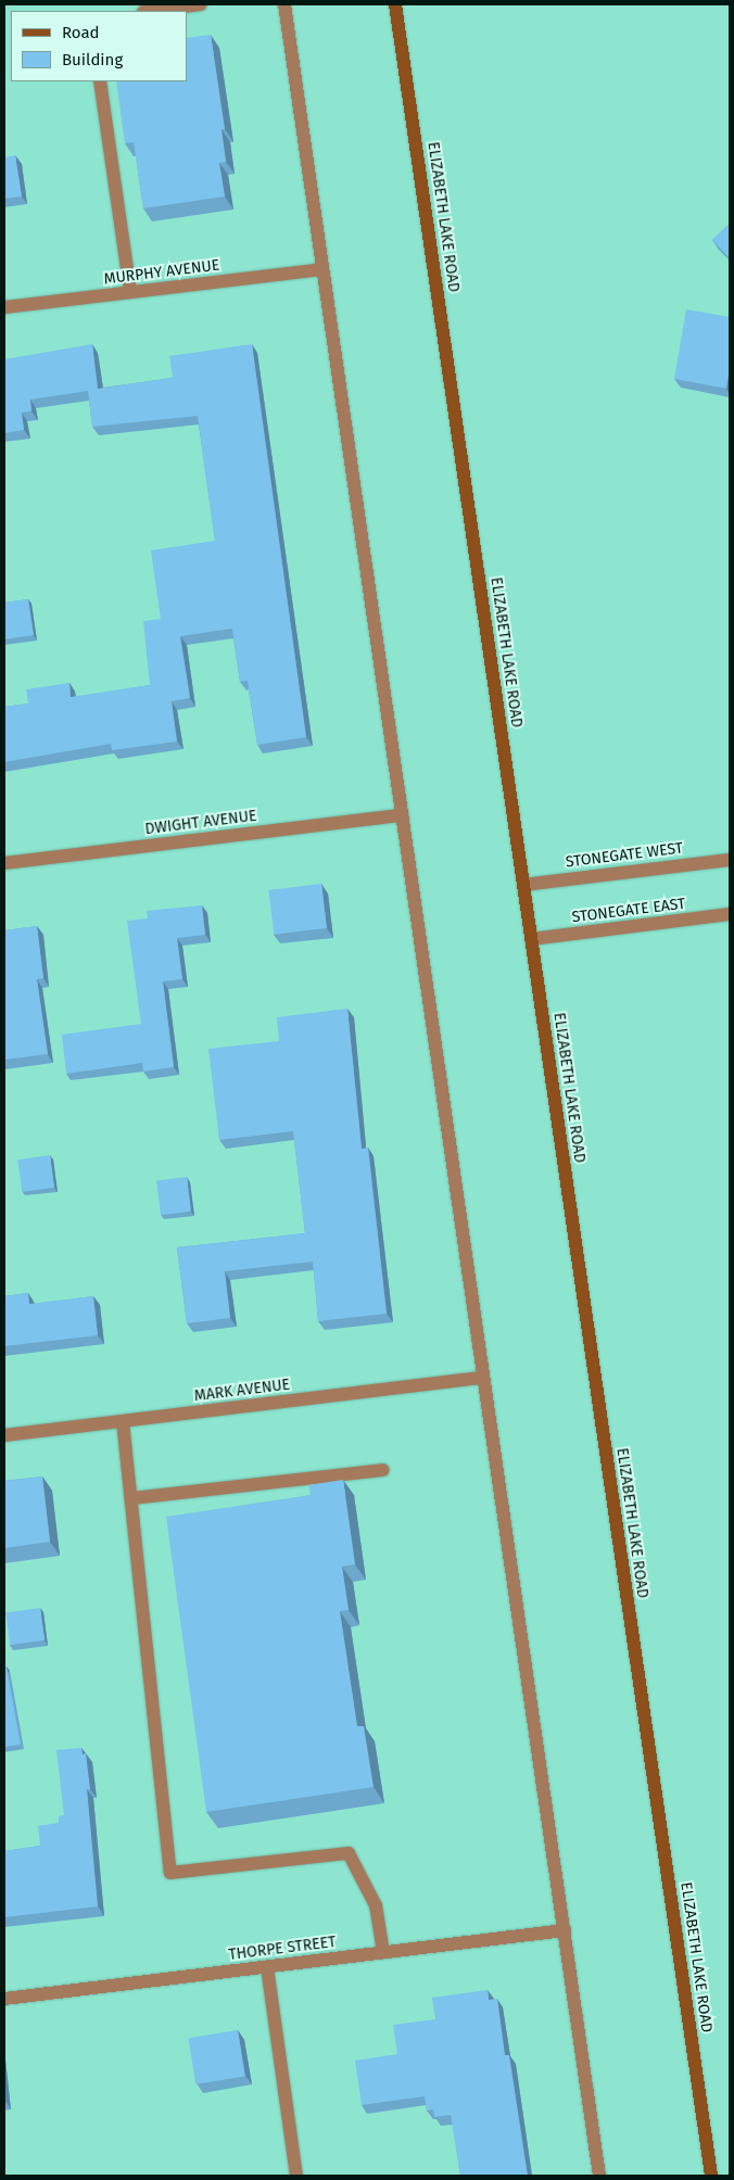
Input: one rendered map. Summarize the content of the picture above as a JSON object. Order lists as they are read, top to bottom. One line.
{"streets":{"main road":["ELIZABETH LAKE ROAD"],"street":["MURPHY AVENUE","DWIGHT AVENUE","STONEGATE WEST","STONEGATE EAST","MARK AVENUE","THORPE STREET"]},"crossings":[["ELIZABETH LAKE ROAD","STONEGATE WEST"],["ELIZABETH LAKE ROAD","STONEGATE EAST"]],"legend":["Road","Building"]}
